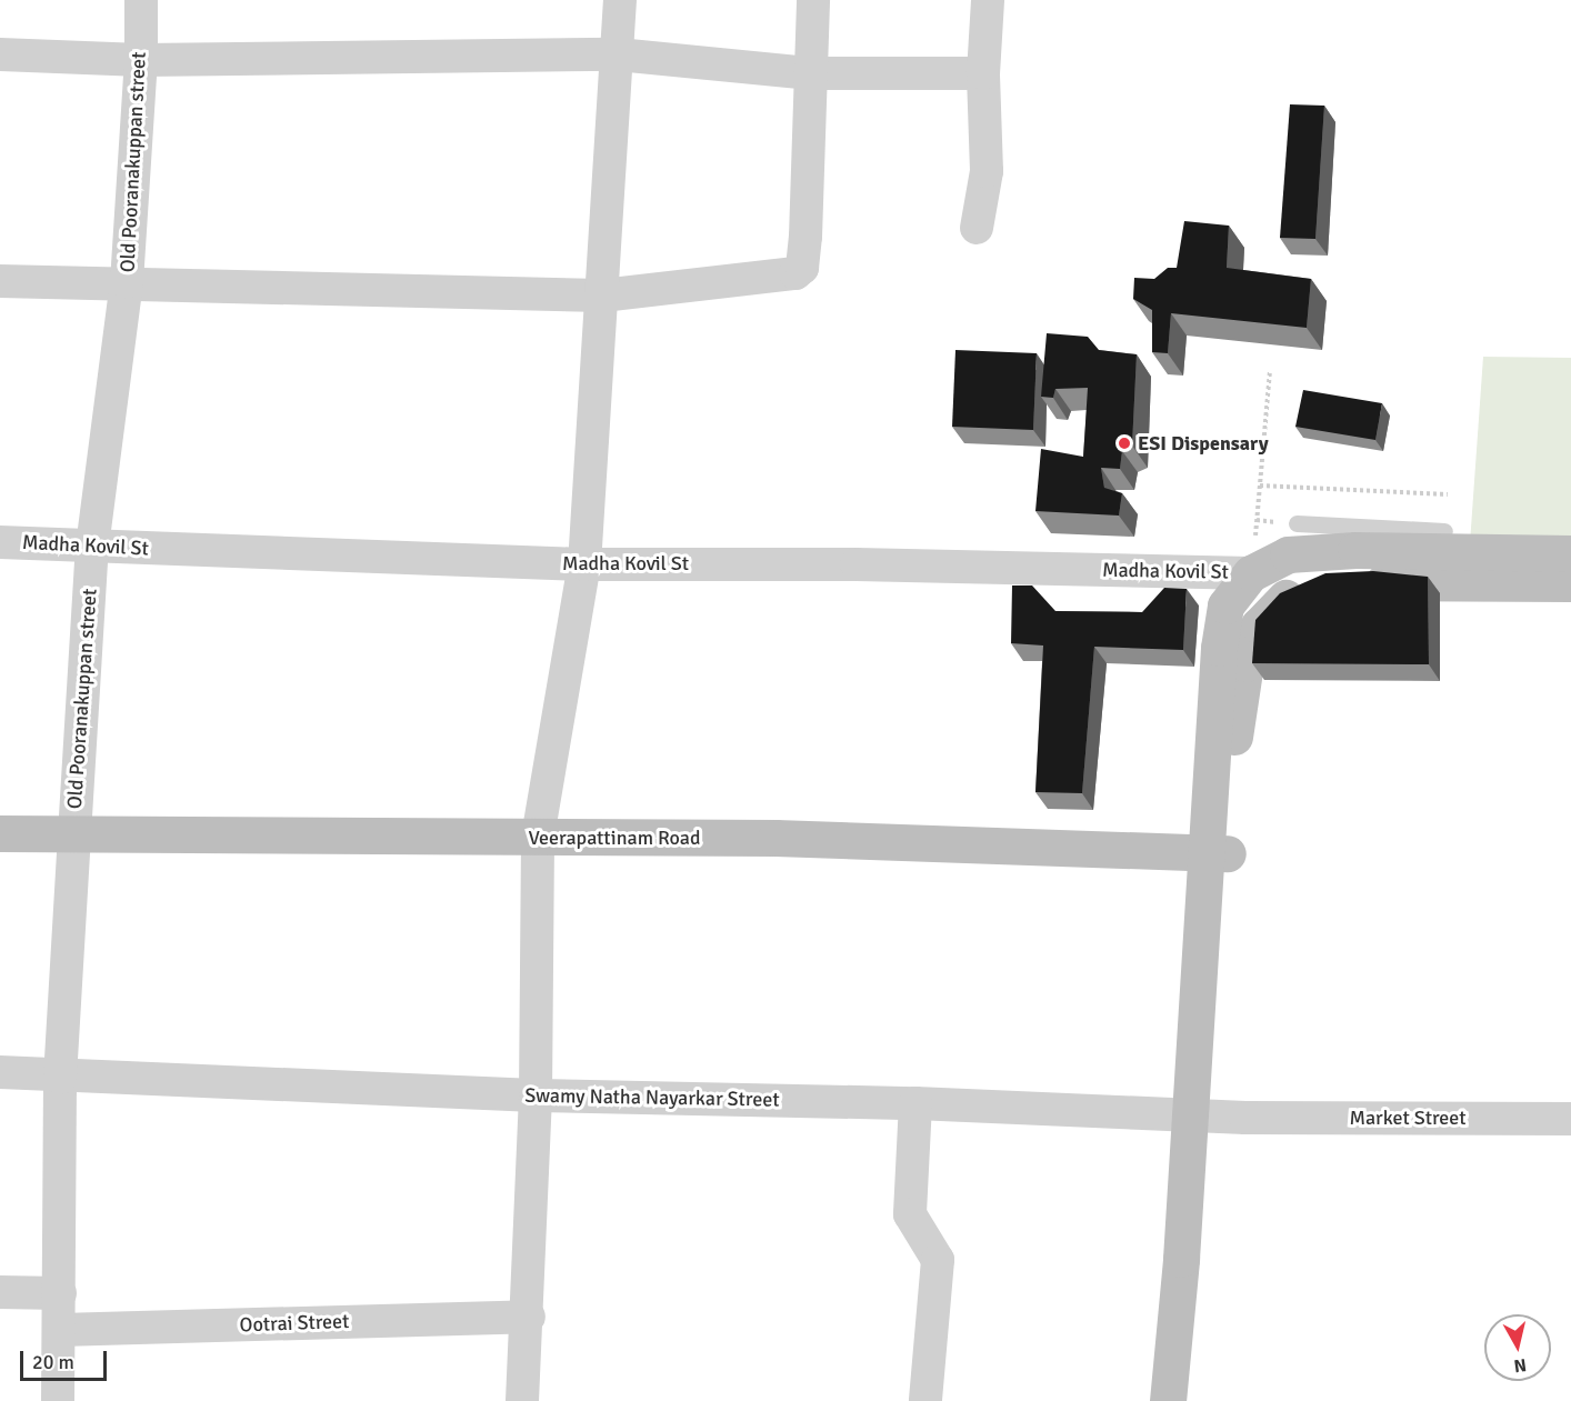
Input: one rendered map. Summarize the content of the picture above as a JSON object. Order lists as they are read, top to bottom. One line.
{"streets":{"street":["Old Pooranakuppan street","Madha Kovil St","Veerapattinam Road","Swamy Natha Nayarkar Street","Market Street","Ootrai Street"]},"crossings":[["Old Pooranakuppan street","Madha Kovil St"],["Old Pooranakuppan street","Veerapattinam Road"],["Old Pooranakuppan street","Swamy Natha Nayarkar Street"],["Old Pooranakuppan street","Ootrai Street"],["Swamy Natha Nayarkar Street","Market Street"]],"places":["ESI Dispensary"],"scale_bar":"20 m","north":"bottom"}
